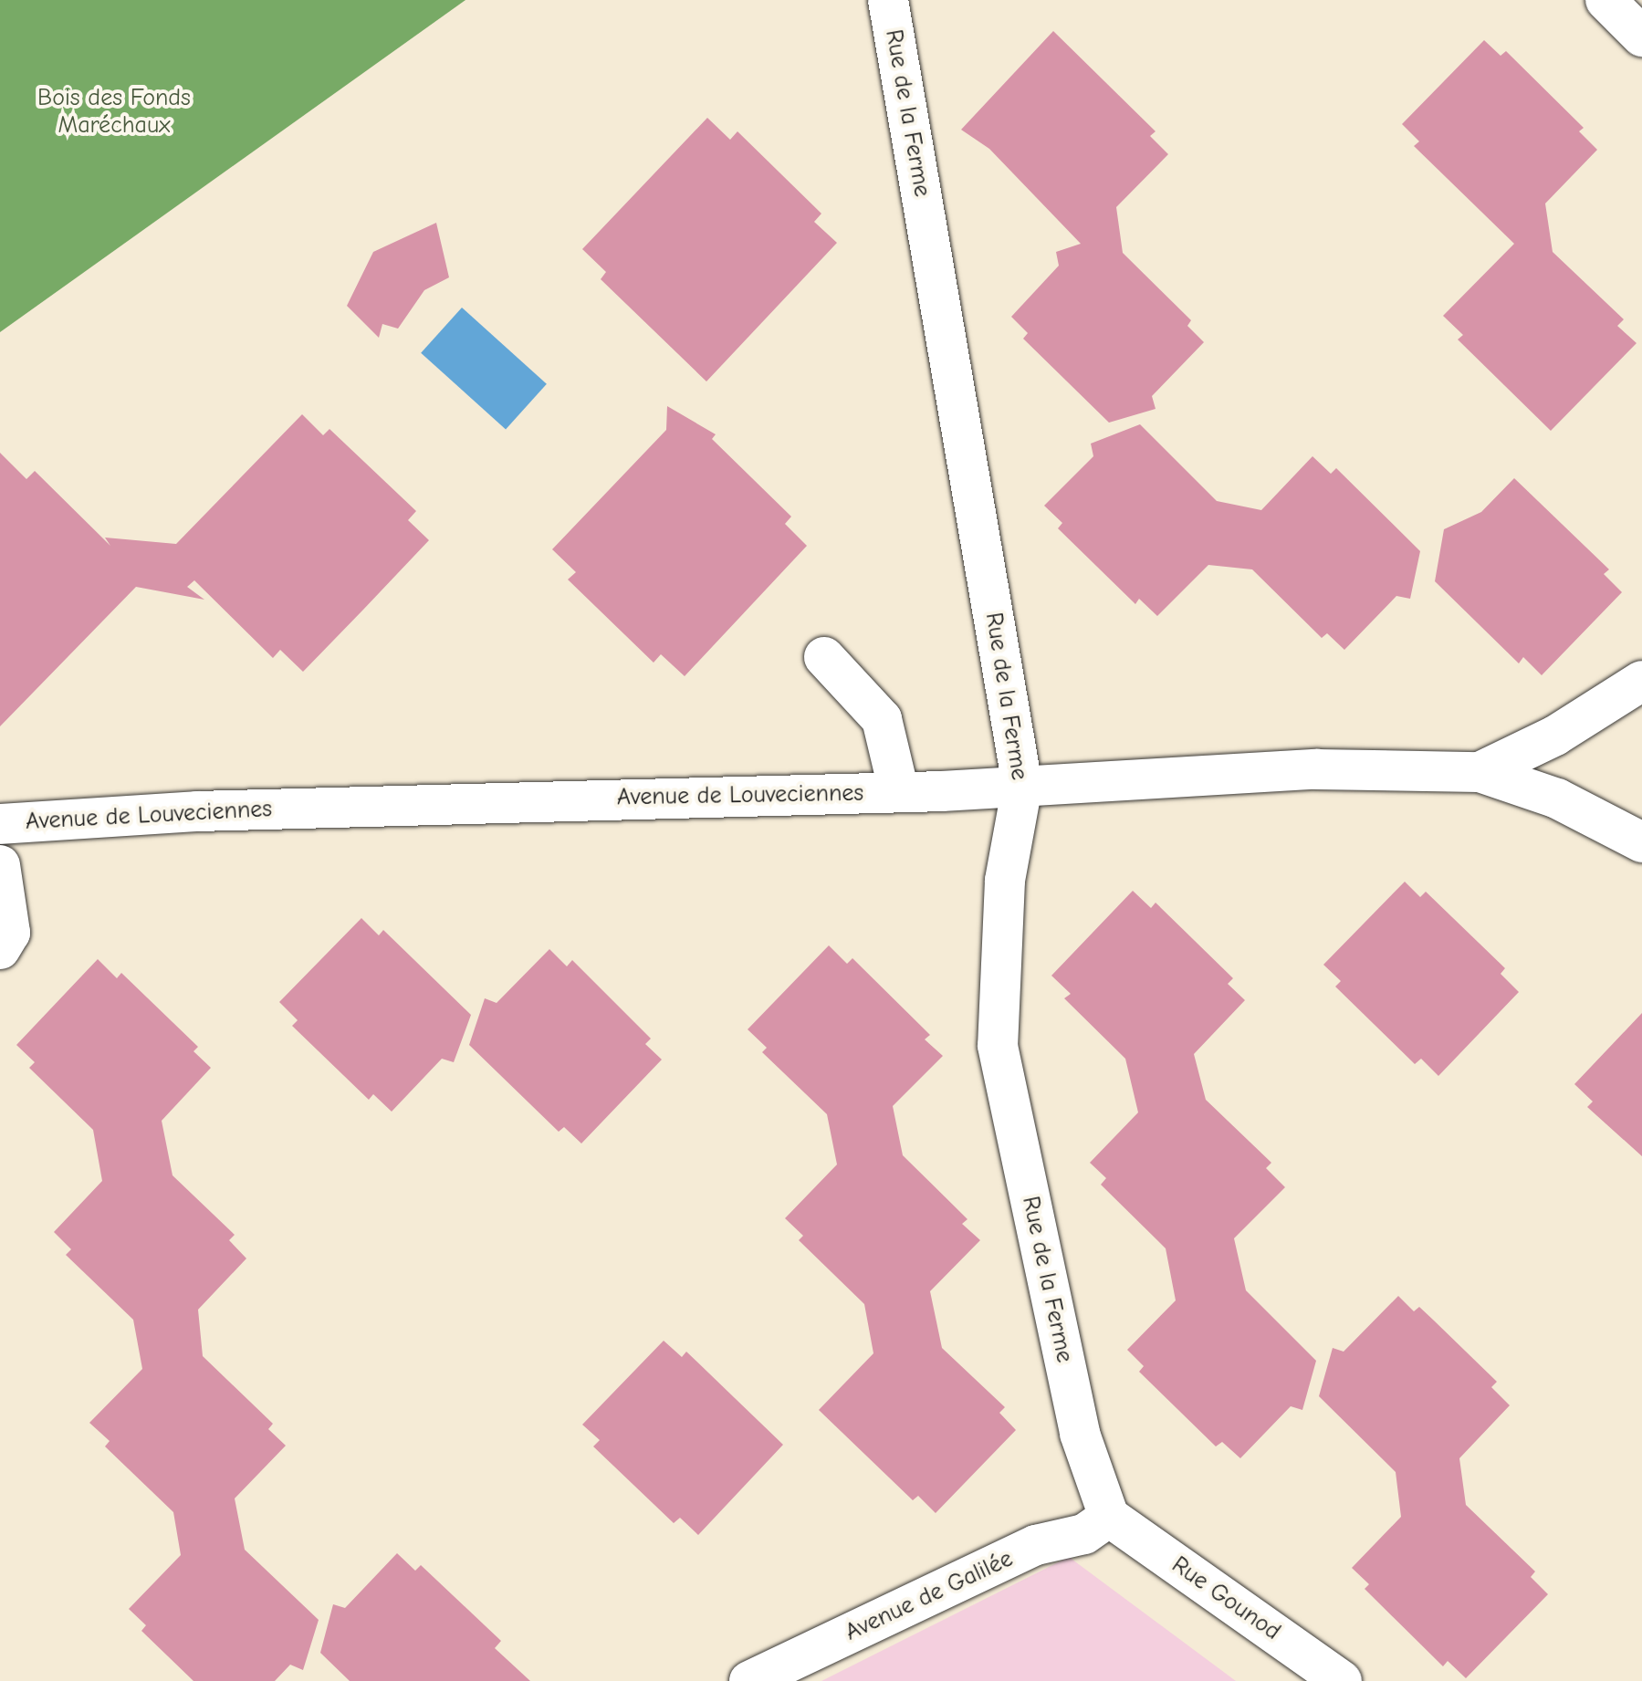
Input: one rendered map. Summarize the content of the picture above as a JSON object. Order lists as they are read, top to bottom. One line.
{"streets":{"street":["Rue de la Ferme","Avenue de Louveciennes","Avenue de Galilée","Rue Gounod"]},"crossings":[["Rue de la Ferme","Avenue de Louveciennes"],["Rue de la Ferme","Avenue de Galilée"],["Rue de la Ferme","Rue Gounod"],["Avenue de Galilée","Rue Gounod"]],"parks":["Bois des Fonds Maréchaux"]}
